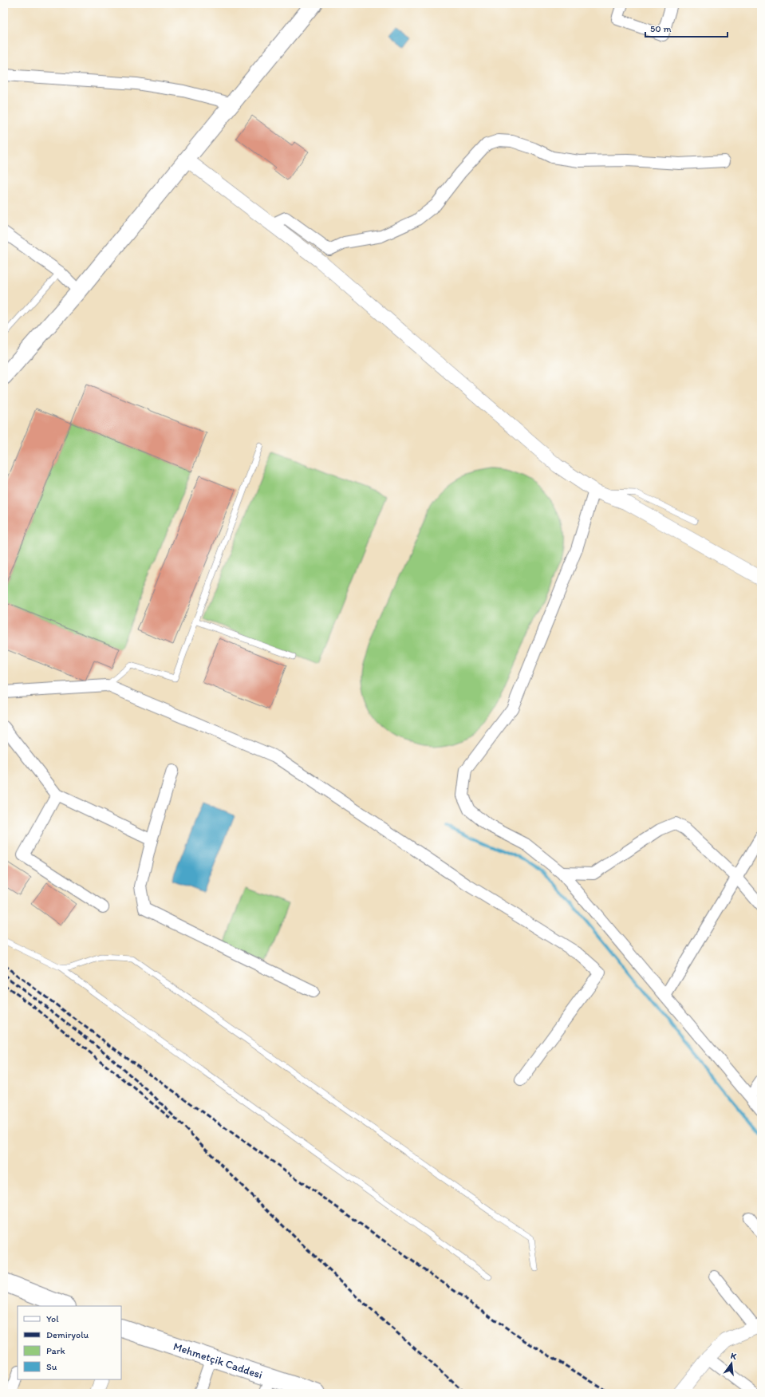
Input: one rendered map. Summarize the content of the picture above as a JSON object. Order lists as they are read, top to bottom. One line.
{"streets":{"main road":["Mehmetçik Caddesi"]},"legend":["Yol","Demiryolu","Park","Su"],"scale_bar":"50 m","north":"top"}
